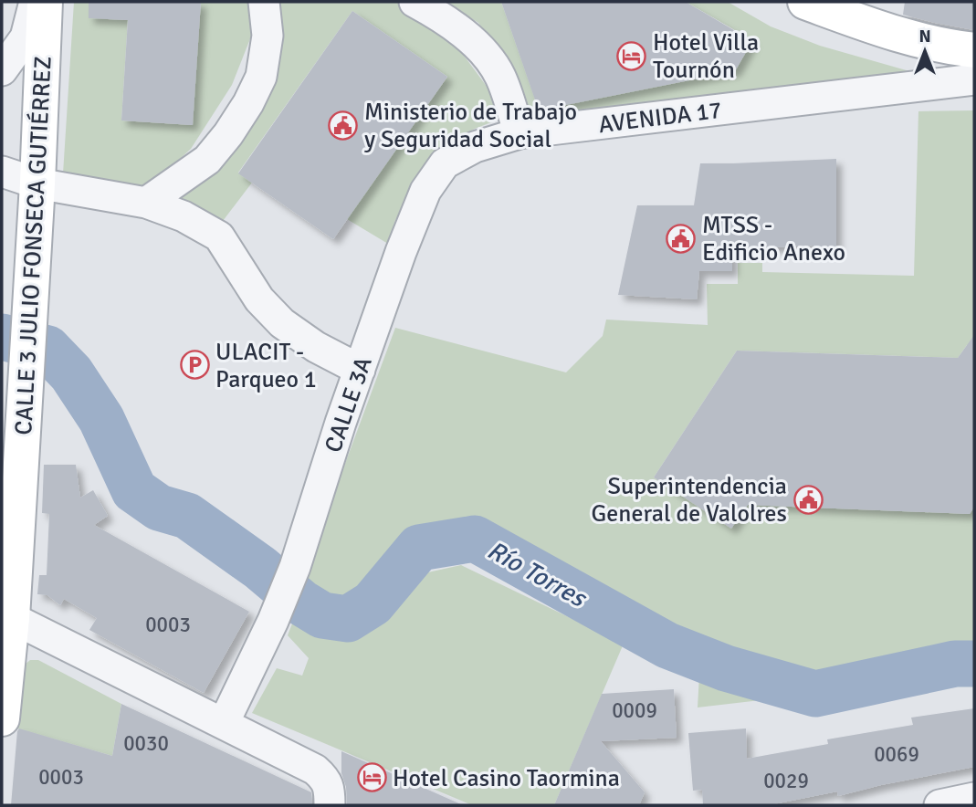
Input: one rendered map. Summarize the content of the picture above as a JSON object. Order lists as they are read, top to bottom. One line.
{"streets":{"street":["AVENIDA 17","CALLE 3 JULIO FONSECA GUTIÉRREZ","CALLE 3A"]},"crossings":[["AVENIDA 17","CALLE 3A"]],"water":["Río Torres"],"places":{"hotel":["Hotel Villa Tournón","Hotel Casino Taormina"],"public building":["Ministerio de Trabajo y Seguridad Social","MTSS - Edificio Anexo","Superintendencia General de Valolres"],"parking":["ULACIT - Parqueo 1"]},"house_numbers":["0003","0009","0030","0069","0003","0029"],"north":"top"}
